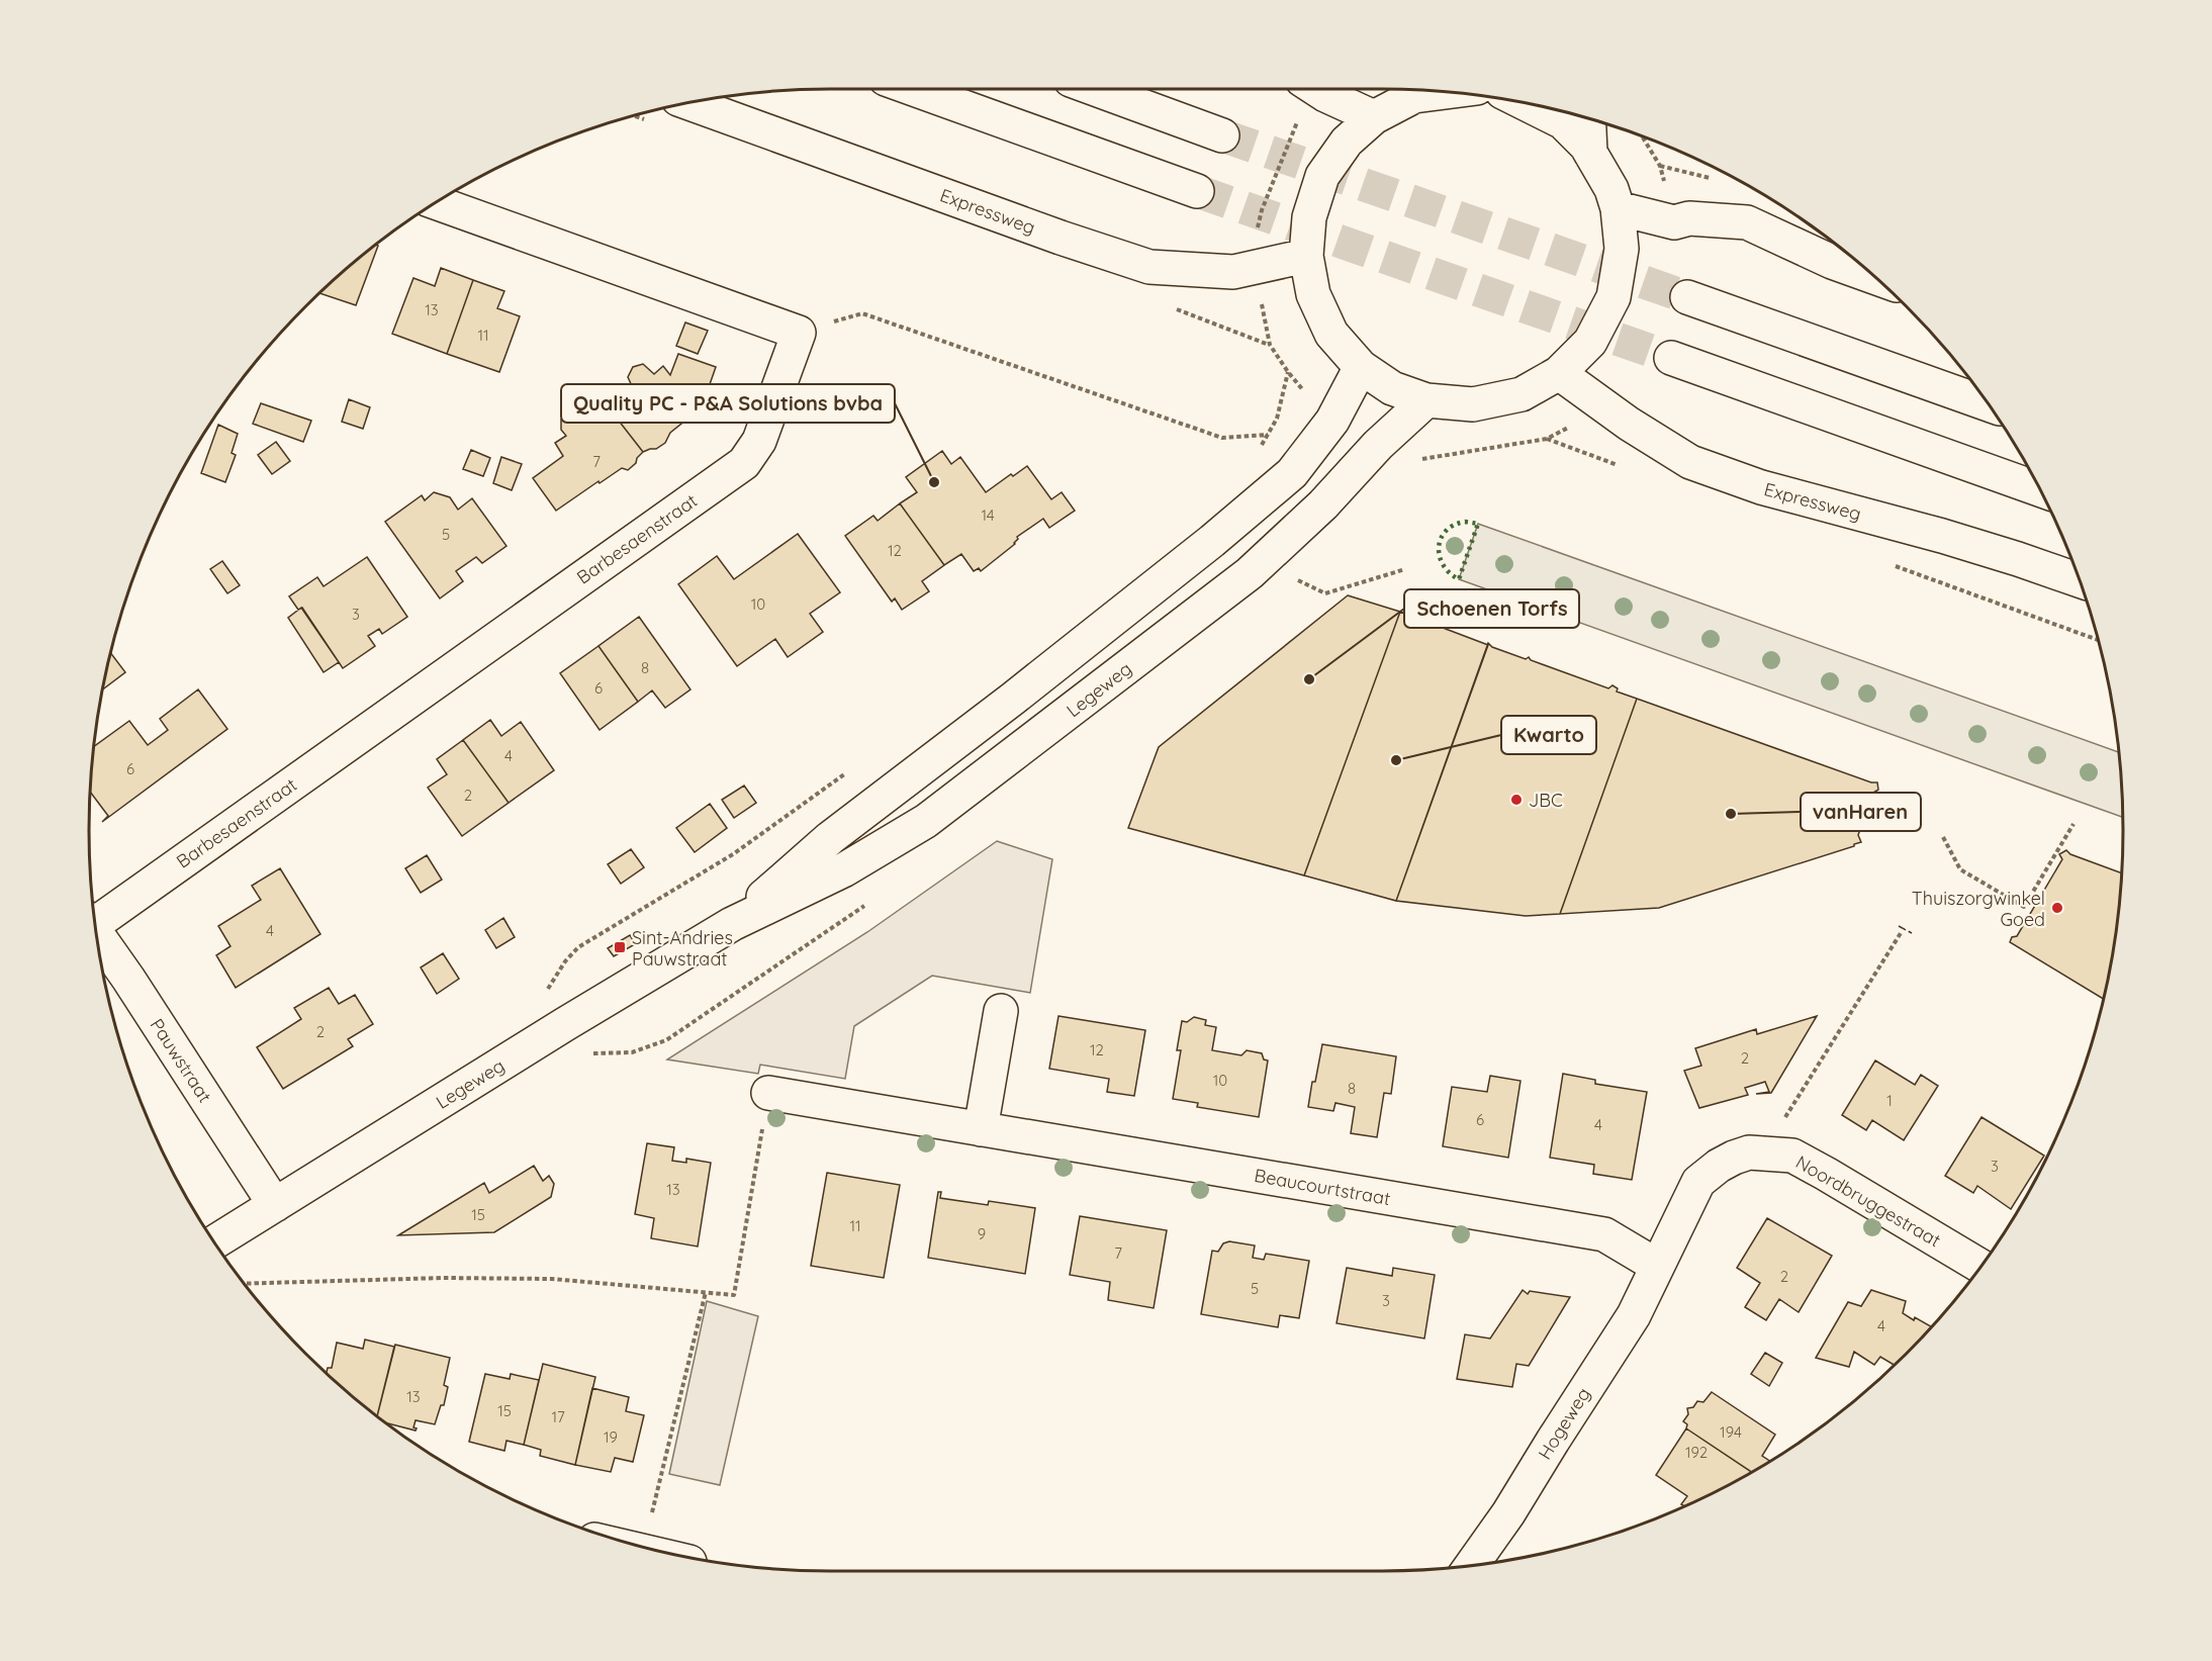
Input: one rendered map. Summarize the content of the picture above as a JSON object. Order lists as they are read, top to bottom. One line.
{"streets":{"main road":["Expressweg","Barbesaenstraat","Legeweg","Pauwstraat","Beaucourtstraat","Noordbruggestraat","Hogeweg"]},"crossings":[["Legeweg","Pauwstraat"],["Beaucourtstraat","Noordbruggestraat"],["Beaucourtstraat","Hogeweg"],["Noordbruggestraat","Hogeweg"]],"places":{"other":["Quality PC - P&A Solutions bvba","Schoenen Torfs","Kwarto","JBC","vanHaren","Thuiszorgwinkel Goed"],"transit":["Sint-Andries Pauwstraat"]},"house_numbers":["13","11","7","14","5","12","10","3","8","6","4","6","2","4","2","12","2","10","8","1","6","4","3","13","15","11","9","7","2","5","3","4","13","15","17","194","19","192"]}
